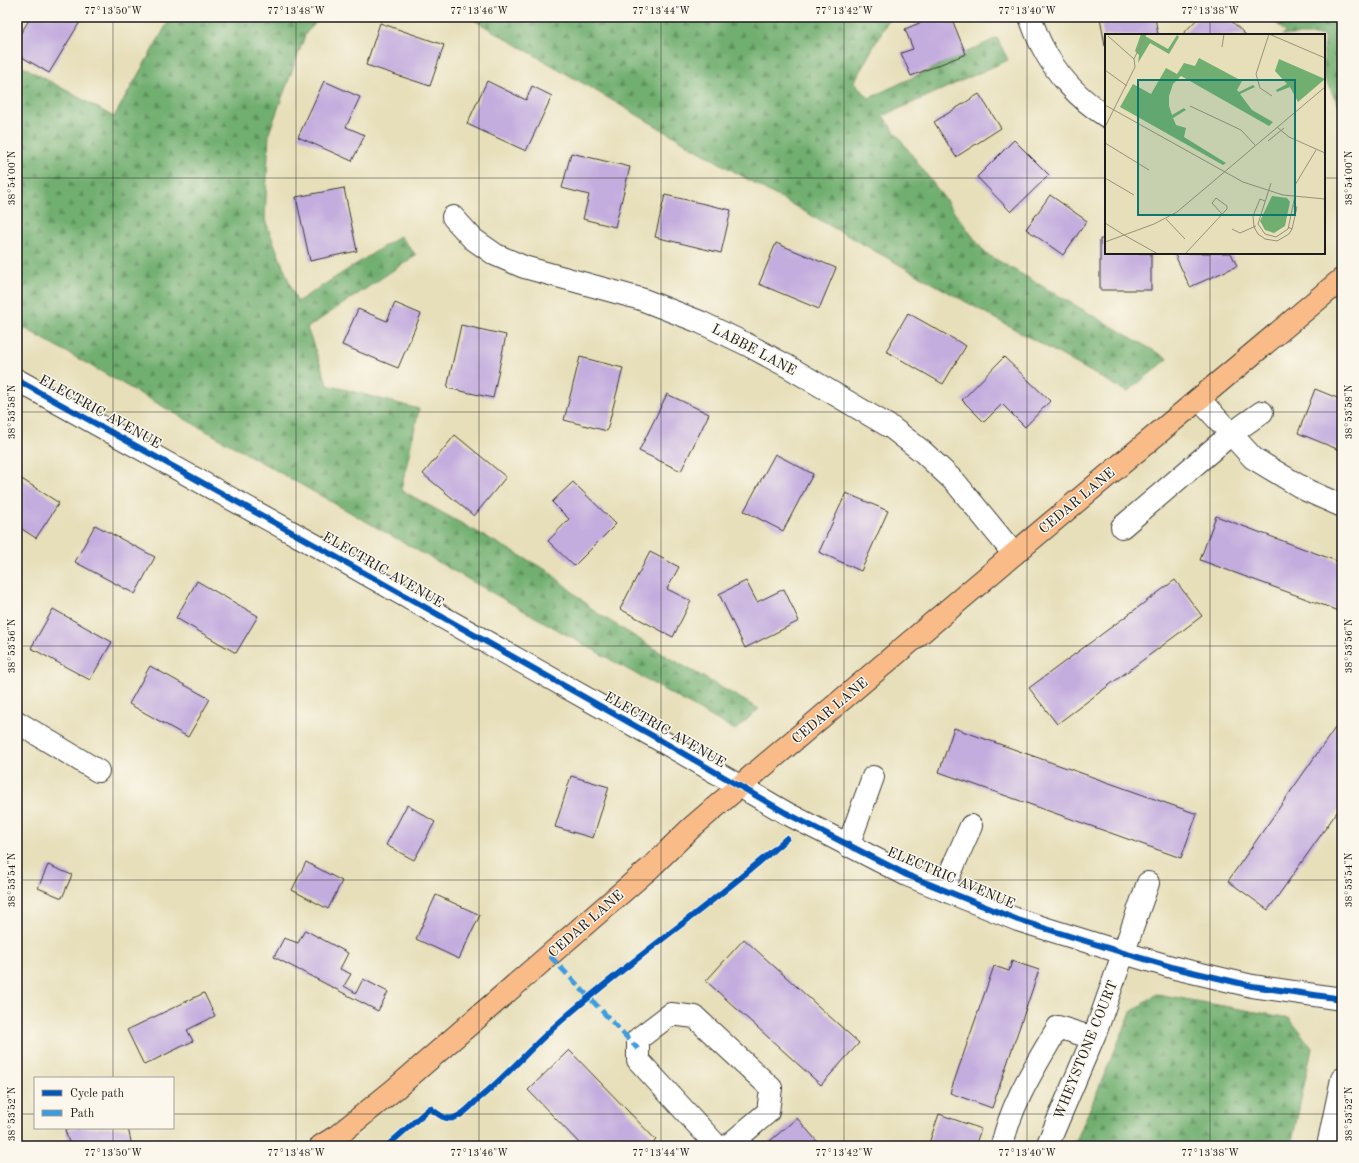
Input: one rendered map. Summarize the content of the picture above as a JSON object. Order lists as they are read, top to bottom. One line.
{"streets":{"main road":["CEDAR LANE"],"street":["LABBE LANE","ELECTRIC AVENUE","WHEYSTONE COURT"]},"crossings":[["LABBE LANE","CEDAR LANE"],["ELECTRIC AVENUE","CEDAR LANE"],["ELECTRIC AVENUE","WHEYSTONE COURT"]],"legend":["Cycle path","Path"],"coordinates":["77°13'50\"W","77°13'48\"W","77°13'46\"W","77°13'44\"W","77°13'42\"W","77°13'40\"W","77°13'38\"W","38°54'00\"N","38°53'58\"N","38°53'56\"N","38°53'54\"N","38°53'52\"N"]}
